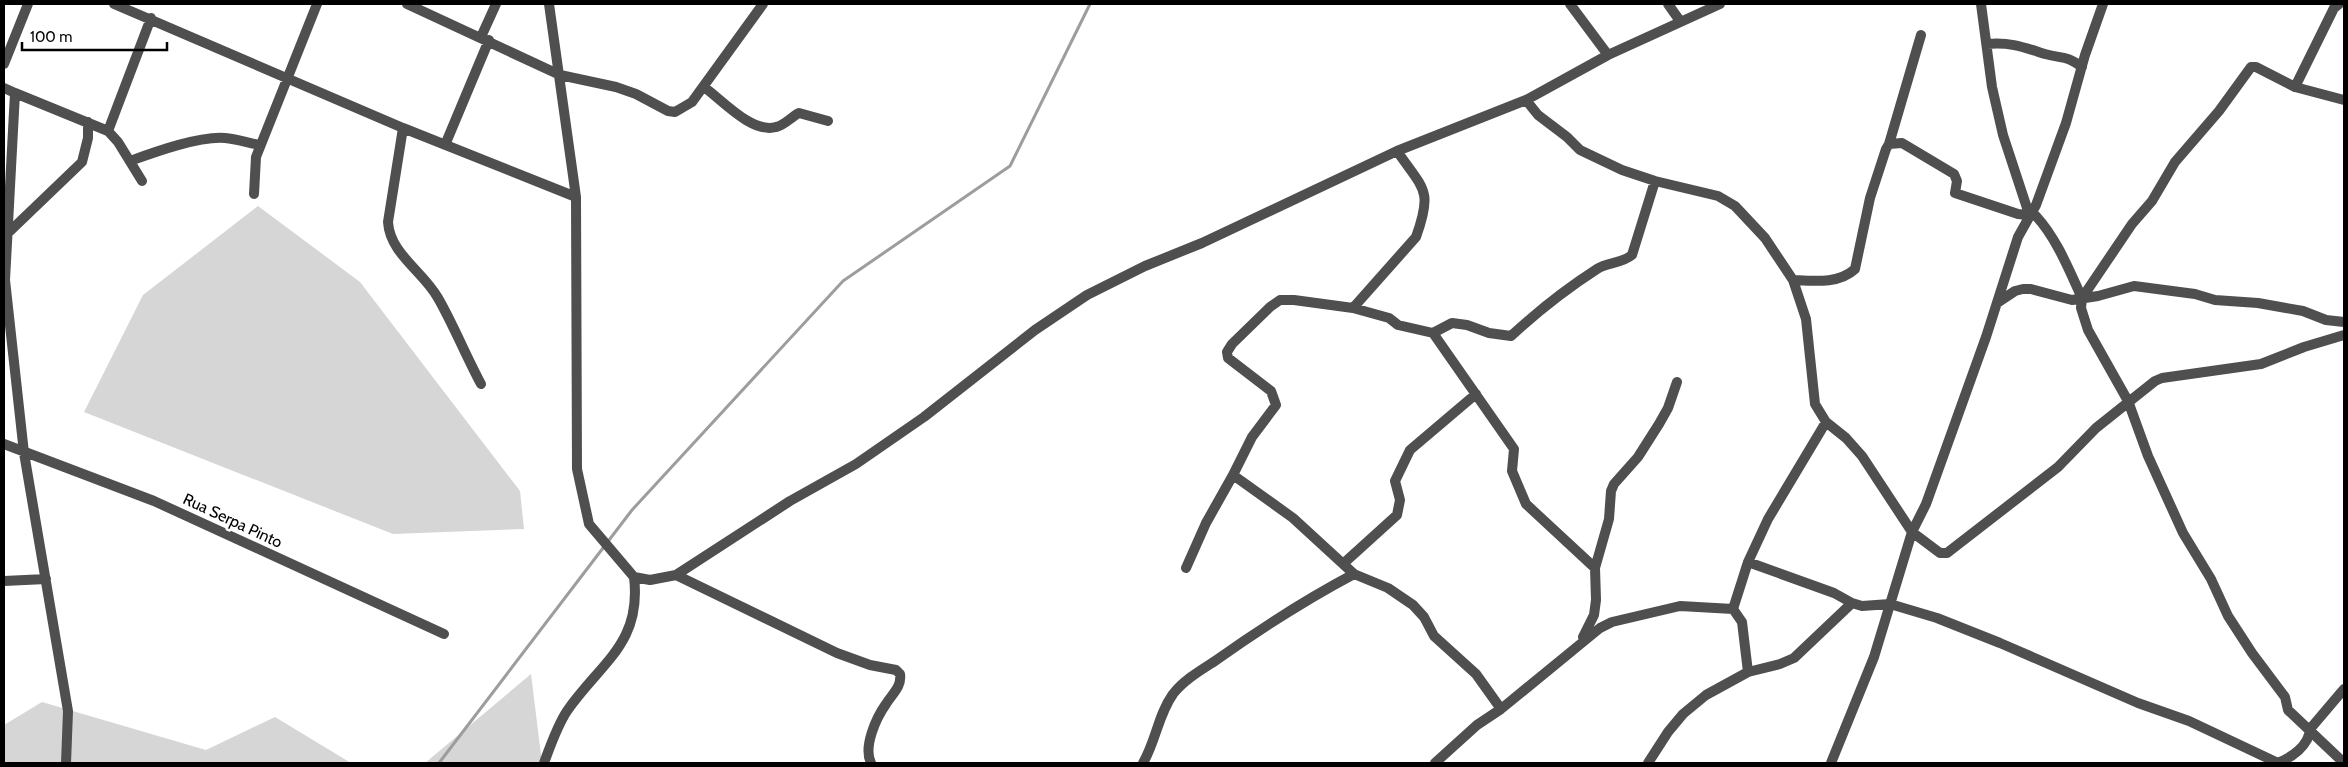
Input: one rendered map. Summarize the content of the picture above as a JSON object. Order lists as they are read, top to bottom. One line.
{"streets":{"street":["Rua Serpa Pinto"]},"scale_bar":"100 m"}
